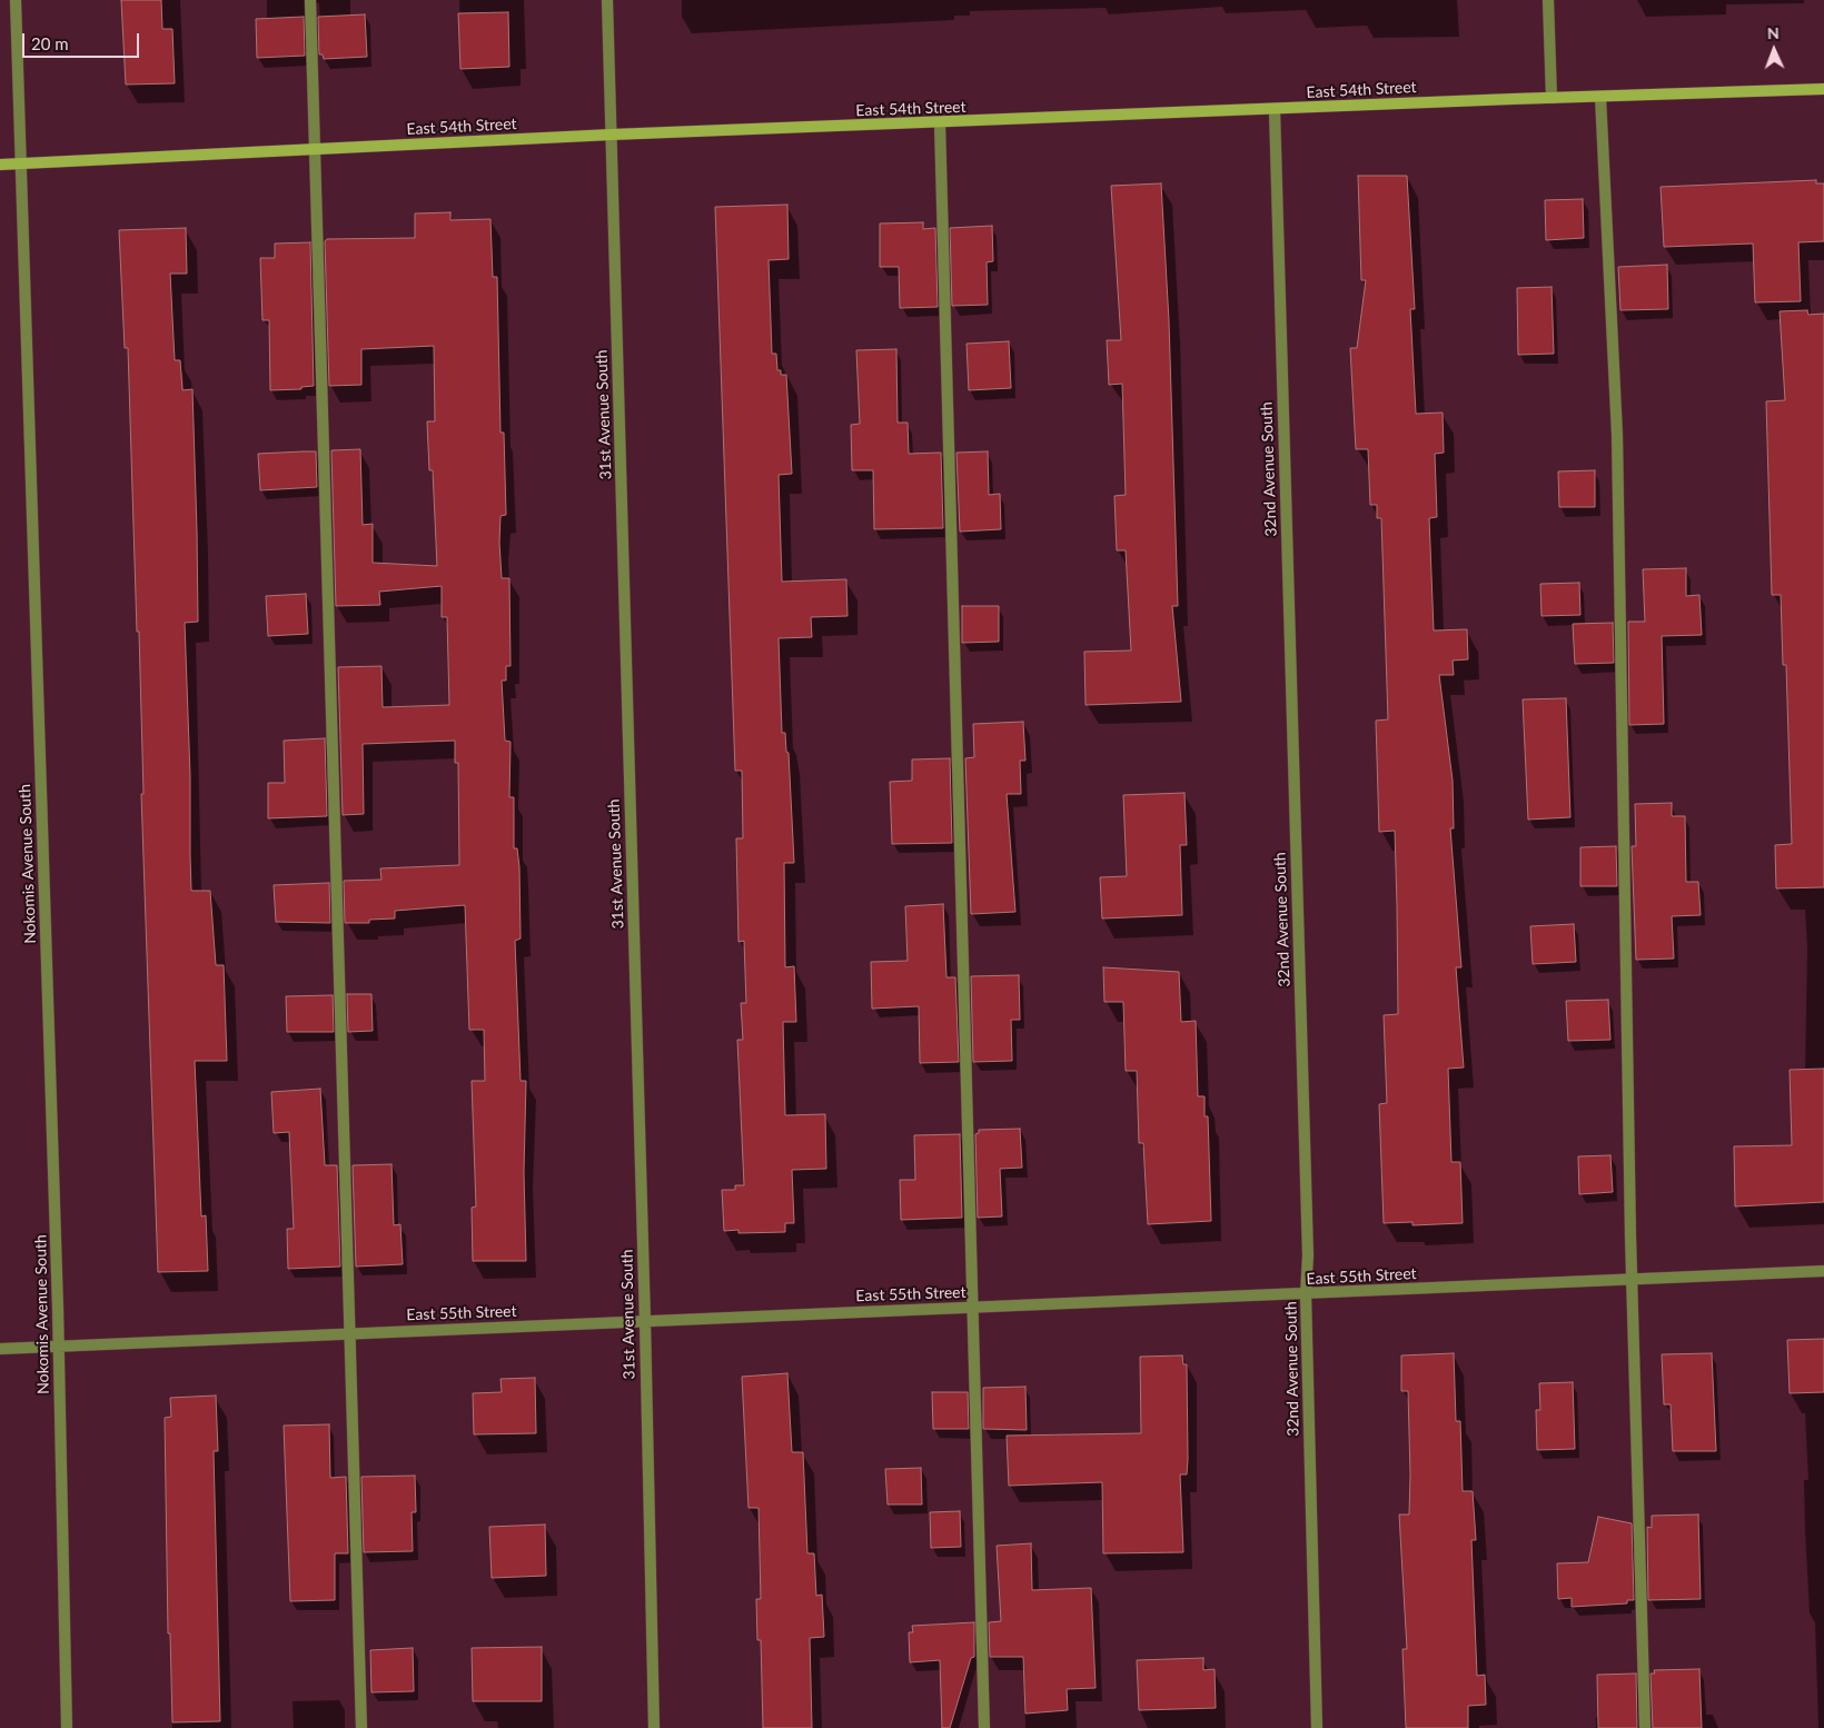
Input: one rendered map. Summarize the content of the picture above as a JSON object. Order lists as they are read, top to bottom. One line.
{"streets":{"street":["East 54th Street","31st Avenue South","32nd Avenue South","Nokomis Avenue South","East 55th Street"]},"crossings":[["East 54th Street","31st Avenue South"],["East 54th Street","32nd Avenue South"],["East 54th Street","Nokomis Avenue South"],["31st Avenue South","East 55th Street"],["32nd Avenue South","East 55th Street"],["Nokomis Avenue South","East 55th Street"]],"scale_bar":"20 m","north":"top"}
